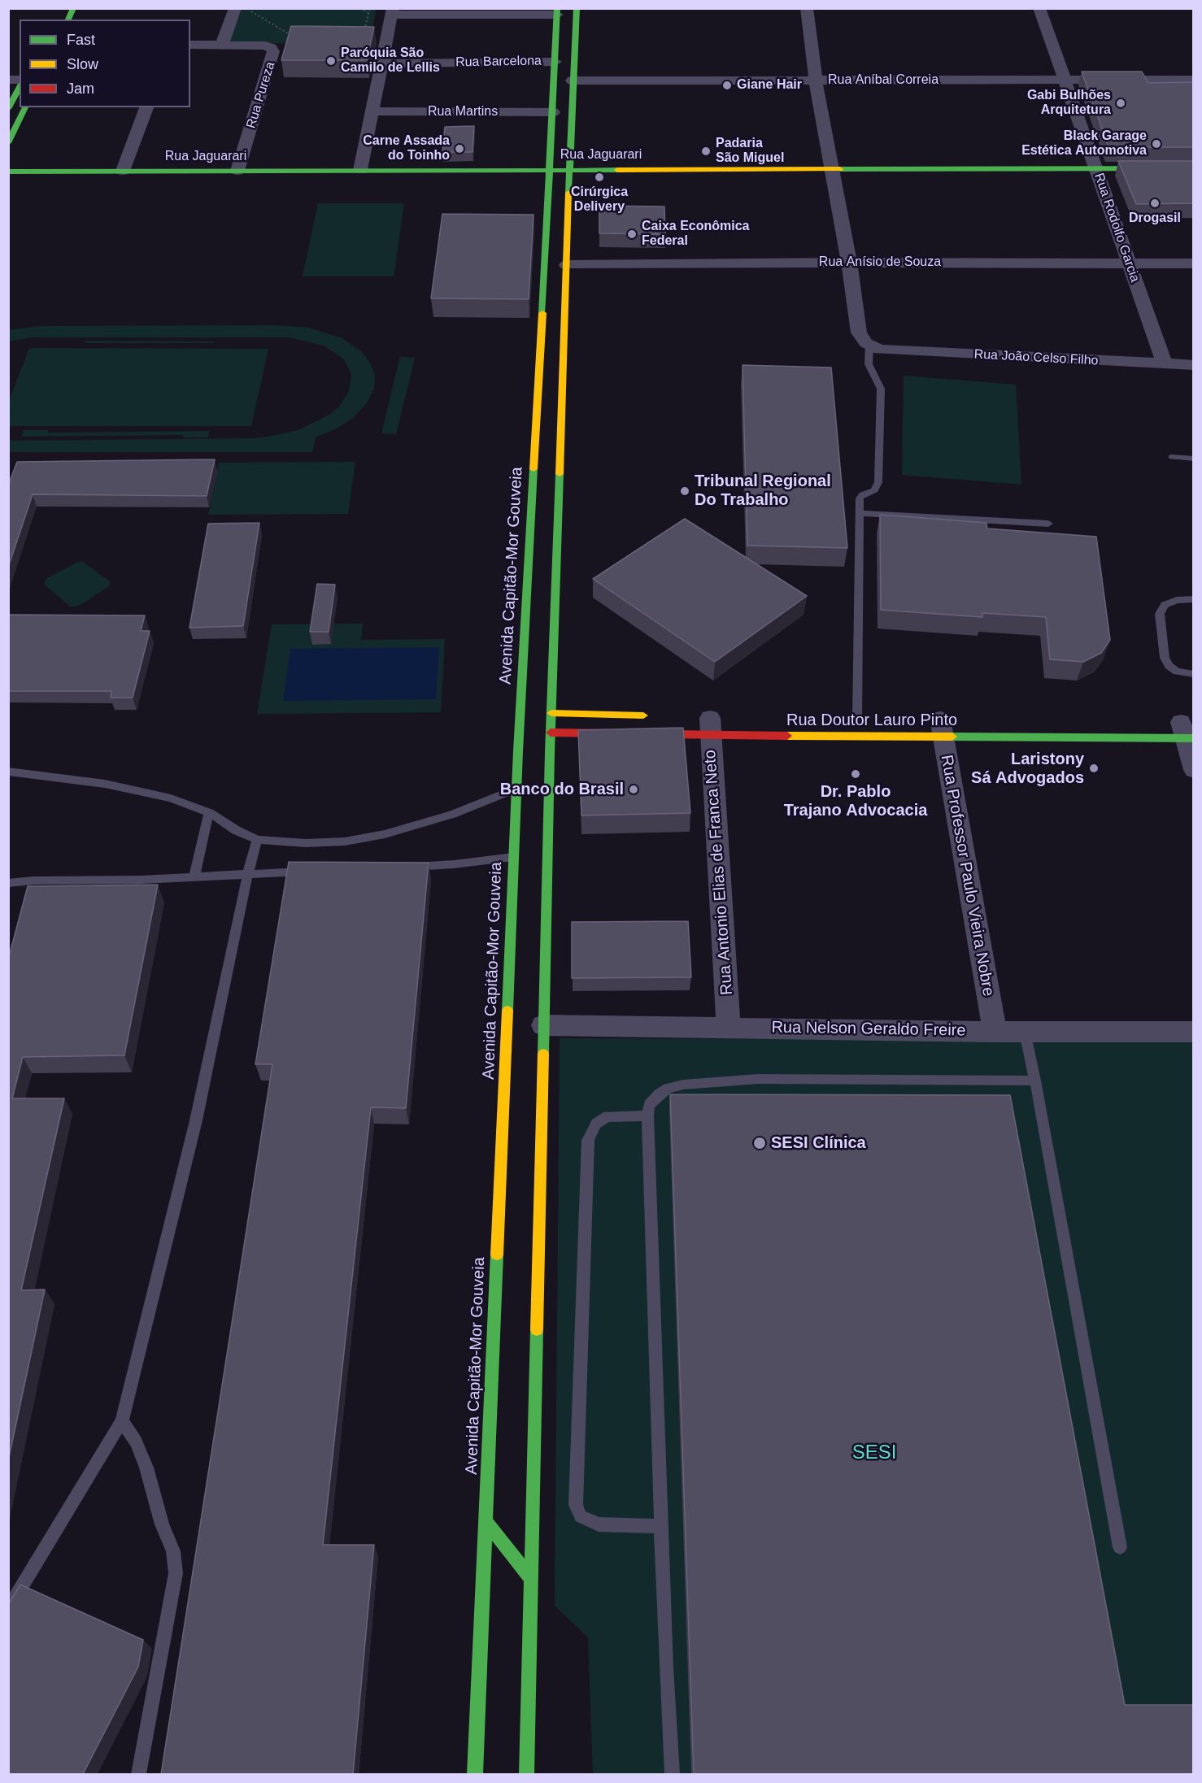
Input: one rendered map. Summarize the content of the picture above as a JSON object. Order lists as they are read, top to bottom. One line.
{"streets":{"main road":["Rua Jaguarari","Avenida Capitão-Mor Gouveia","Rua Doutor Lauro Pinto"],"street":["Rua Barcelona","Rua Aníbal Correia","Rua Pureza","Rua Martins","Rua Rodolfo Garcia","Rua Anísio de Souza","Rua João Celso Filho","Rua Antonio Elias de Franca Neto","Rua Professor Paulo Vieira Nobre","Rua Nelson Geraldo Freire"]},"crossings":[["Rua Barcelona","Avenida Capitão-Mor Gouveia"],["Rua Aníbal Correia","Rua Rodolfo Garcia"],["Rua Pureza","Rua Jaguarari"],["Rua Martins","Avenida Capitão-Mor Gouveia"],["Rua Jaguarari","Rua Rodolfo Garcia"],["Rua Jaguarari","Avenida Capitão-Mor Gouveia"],["Rua Rodolfo Garcia","Rua Anísio de Souza"],["Rua Rodolfo Garcia","Rua João Celso Filho"],["Rua Doutor Lauro Pinto","Rua Antonio Elias de Franca Neto"],["Rua Doutor Lauro Pinto","Rua Professor Paulo Vieira Nobre"],["Rua Antonio Elias de Franca Neto","Rua Nelson Geraldo Freire"],["Rua Professor Paulo Vieira Nobre","Rua Nelson Geraldo Freire"]],"parks":["SESI"],"places":["Paróquia São Camilo de Lellis","Giane Hair","Gabi Bulhões Arquitetura","Black Garage Estética Automotiva","Carne Assada do Toinho","Padaria São Miguel","Cirúrgica Delivery","Drogasil","Caixa Econômica Federal","Tribunal Regional Do Trabalho","Laristony Sá Advogados","Dr. Pablo Trajano Advocacia","Banco do Brasil","SESI Clínica"],"legend":["Fast","Slow","Jam"]}
